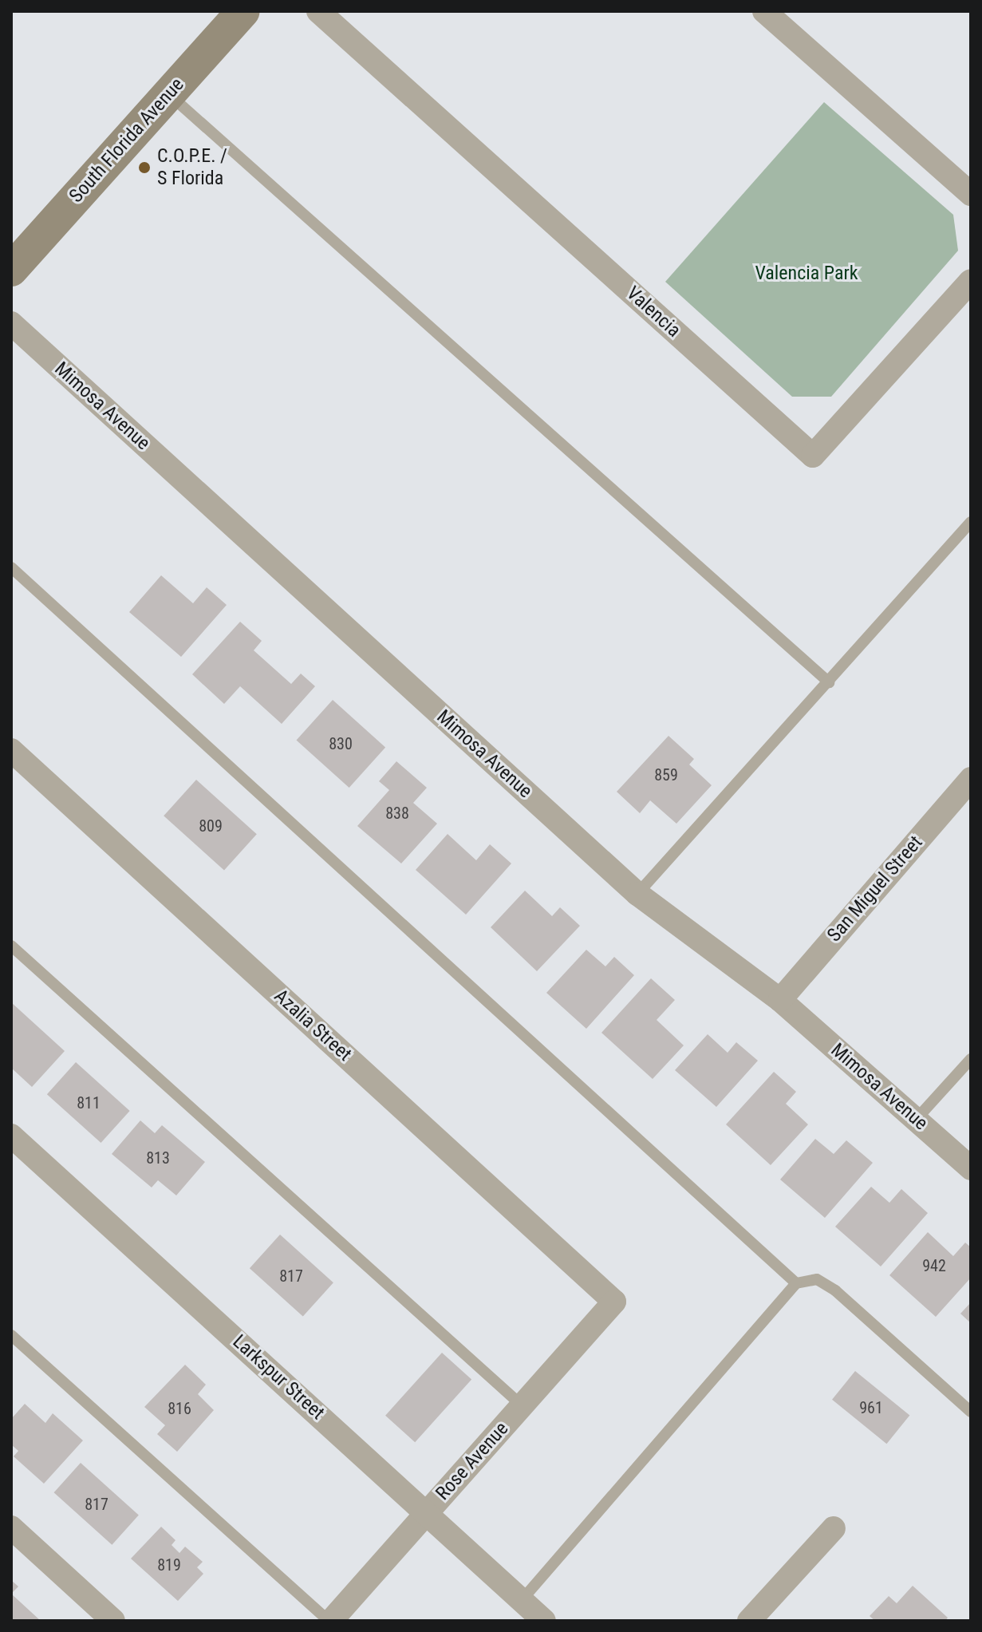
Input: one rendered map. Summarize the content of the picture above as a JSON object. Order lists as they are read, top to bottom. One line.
{"streets":{"main road":["South Florida Avenue"],"street":["Valencia","Mimosa Avenue","San Miguel Street","Azalia Street","Larkspur Street","Rose Avenue"]},"crossings":[["Mimosa Avenue","San Miguel Street"],["Azalia Street","Rose Avenue"],["Larkspur Street","Rose Avenue"]],"parks":["Valencia Park"],"places":["C.O.P.E. / S Florida"],"house_numbers":["830","859","838","809","811","813","942","817","961","816","817","819"]}
